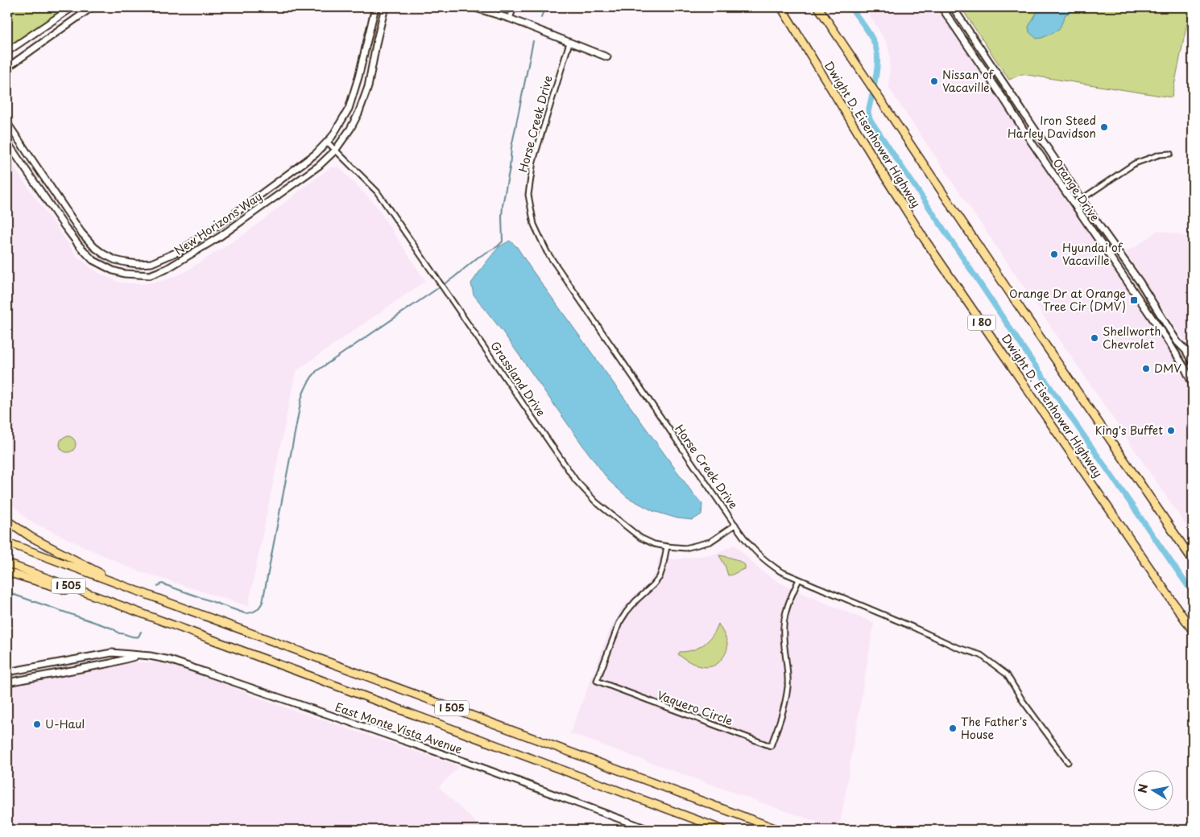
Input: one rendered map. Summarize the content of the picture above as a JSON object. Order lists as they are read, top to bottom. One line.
{"streets":{"highway":["Dwight D. Eisenhower Highway","I 80","I 505"],"street":["Horse Creek Drive","Orange Drive","New Horizons Way","Grassland Drive","Vaquero Circle","East Monte Vista Avenue"]},"crossings":[["Horse Creek Drive","Grassland Drive"],["Horse Creek Drive","Vaquero Circle"],["New Horizons Way","Grassland Drive"],["Grassland Drive","Vaquero Circle"]],"places":{"other":["Nissan of Vacaville","Iron Steed Harley Davidson","Hyundai of Vacaville","Shellworth Chevrolet","DMV","King's Buffet","U-Haul","The Father's House"],"transit":["Orange Dr at Orange Tree Cir (DMV)"]},"north":"left"}
